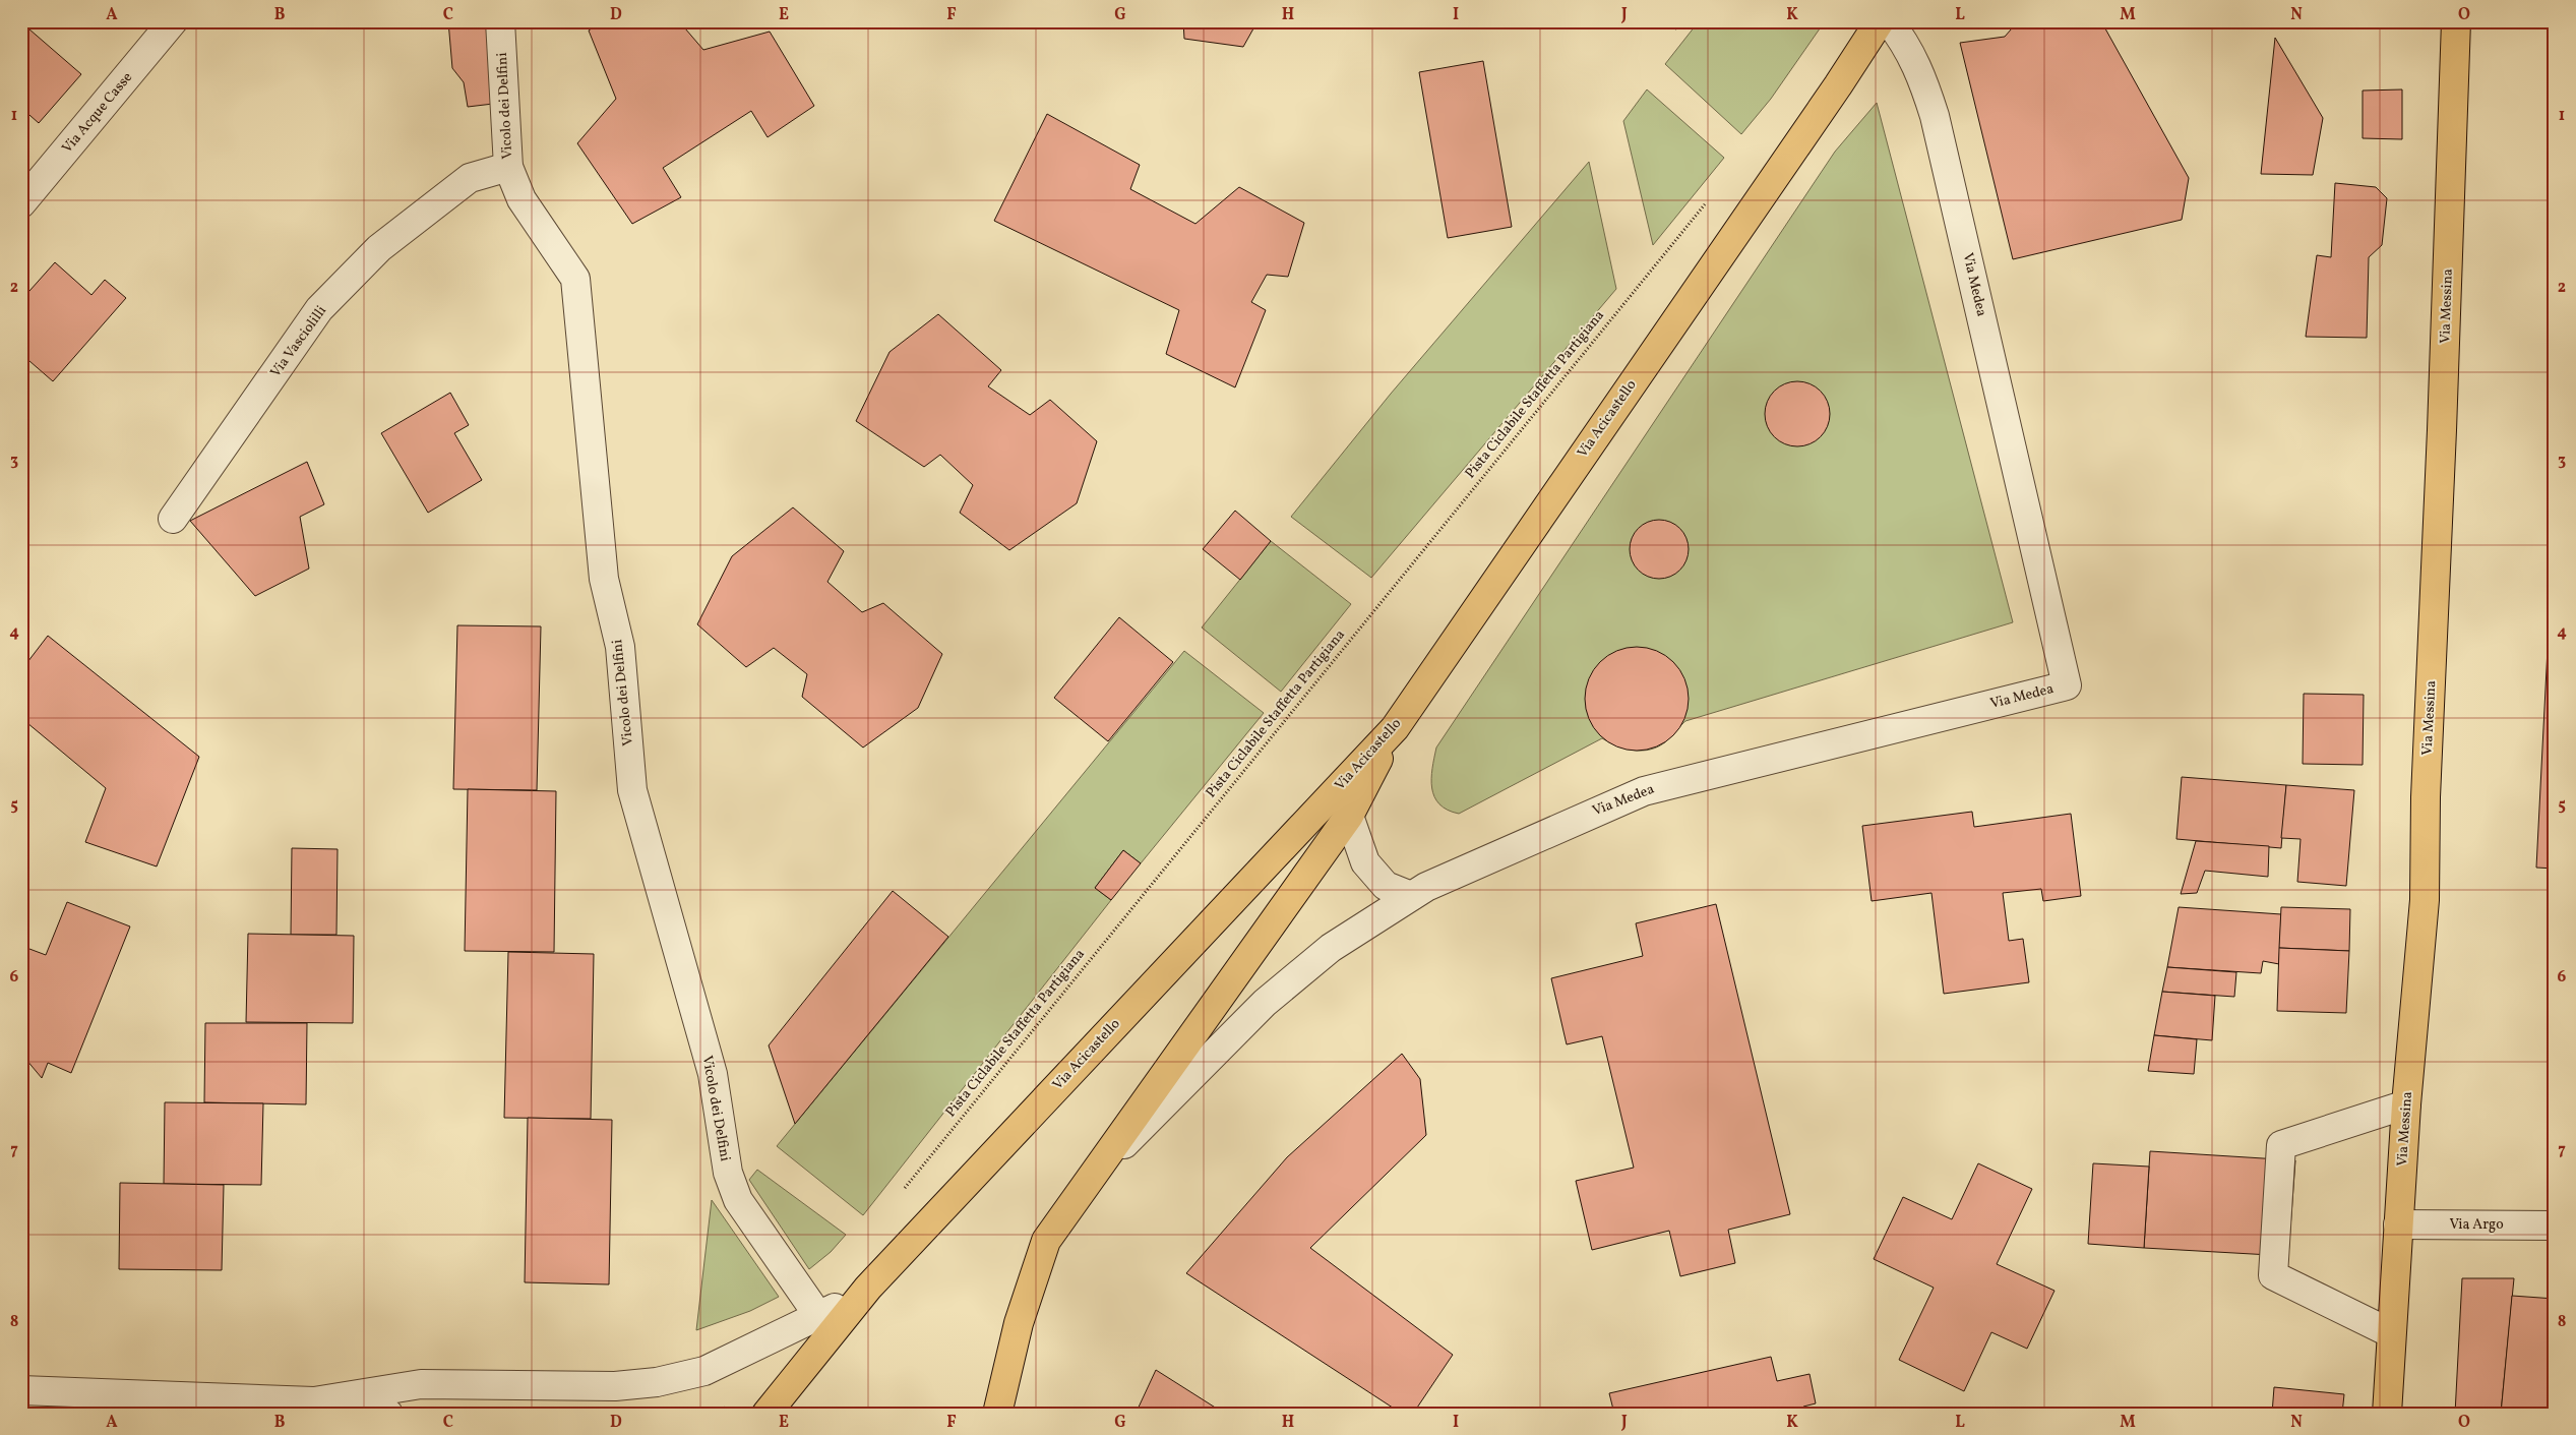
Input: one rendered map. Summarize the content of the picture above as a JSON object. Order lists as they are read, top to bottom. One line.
{"streets":{"main road":["Via Messina","Via Acicastello"],"street":["Vicolo dei Delfini","Via Acque Casse","Via Medea","Via Vasciolilli","Via Argo"],"path":["Pista Ciclabile Staffetta Partigiana"]},"crossings":[["Vicolo dei Delfini","Via Vasciolilli"],["Via Messina","Via Argo"]],"grid":{"columns":["A","B","C","D","E","F","G","H","I","J","K","L","M","N","O"],"rows":["1","2","3","4","5","6","7","8"]}}
